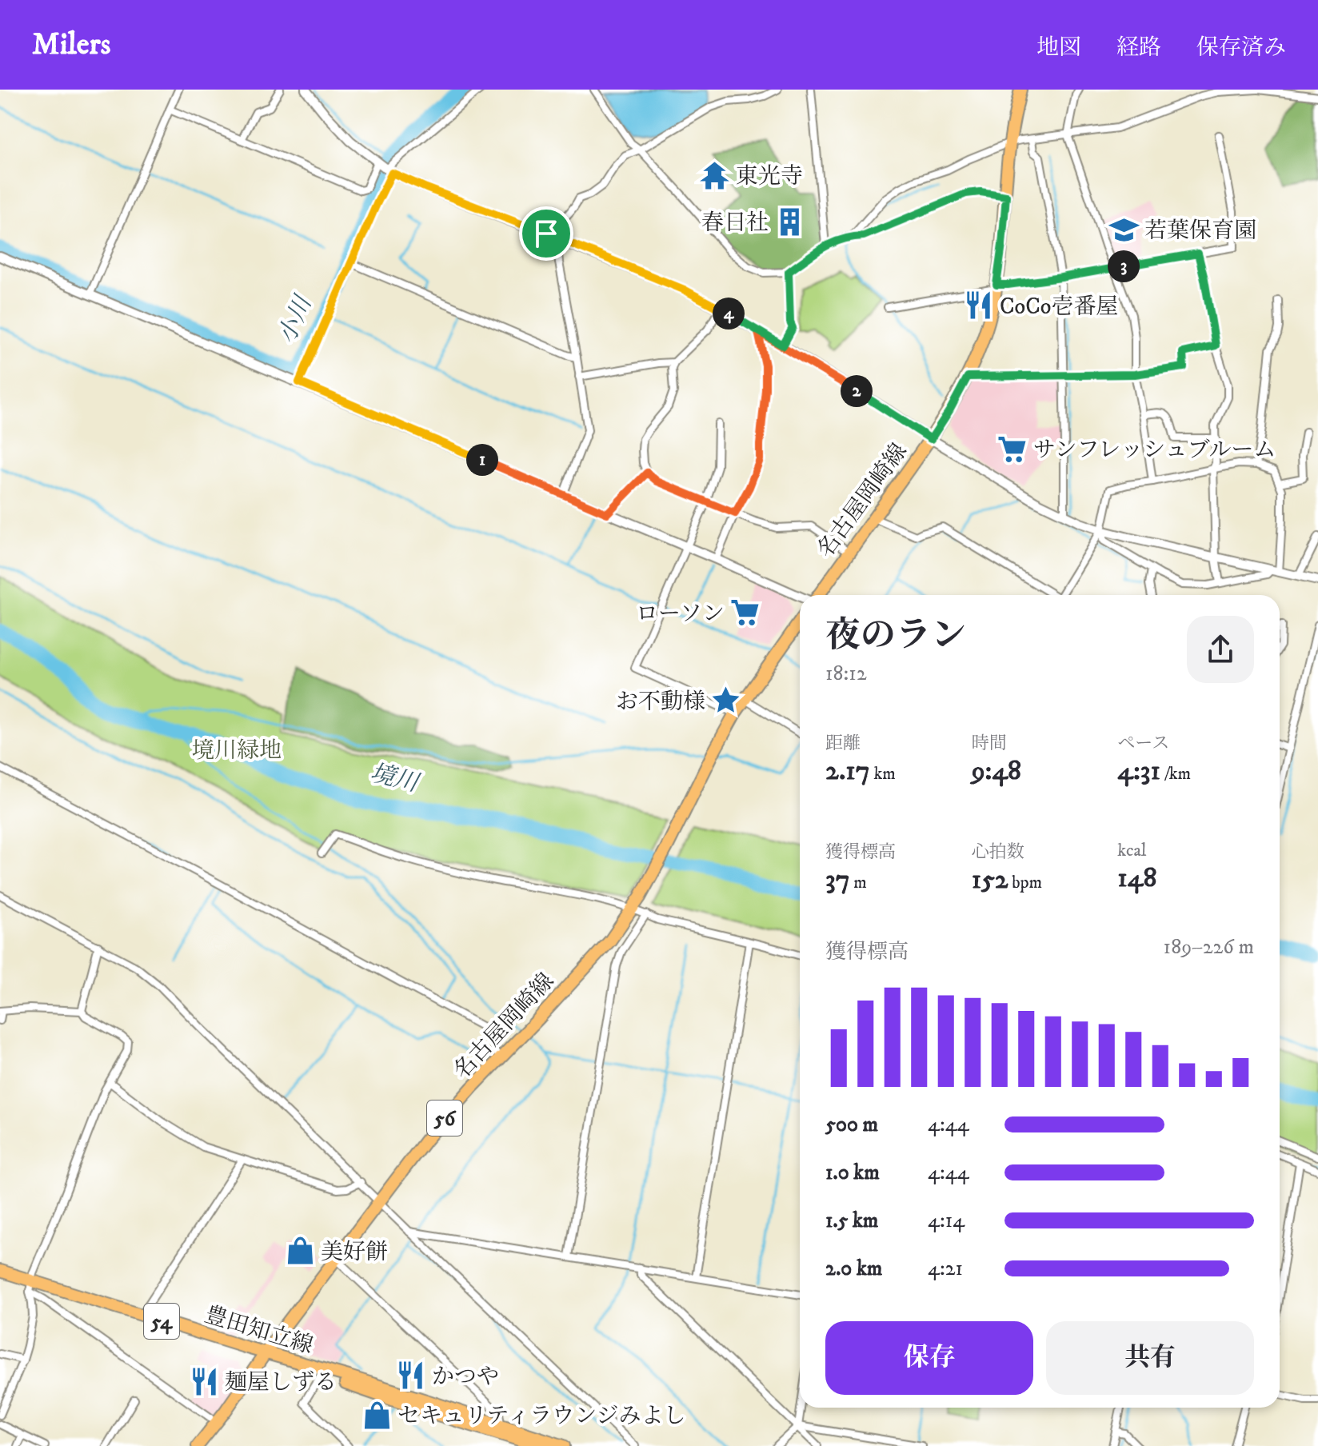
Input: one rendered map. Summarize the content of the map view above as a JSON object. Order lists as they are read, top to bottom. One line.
{"streets":{"main road":["名古屋岡崎線","56","54","豊田知立線"]},"crossings":[["名古屋岡崎線","豊田知立線"]],"water":["小川","境川"],"parks":["境川緑地"],"places":{"temple":["東光寺"],"building":["春日社"],"school or university":["若葉保育園"],"restaurant":["CoCo壱番屋","かつや","麺屋しずる"],"supermarket":["サンフレッシュブルーム","ローソン"],"place":["お不動様"],"shop":["美好餅","セキュリティラウンジみよし"]},"page":{"header":"Milers","nav":["地図","経路","保存済み"],"pins":["3","4","2","1"],"heading":["夜のラン","18:12"],"stats":[["距離","2.17 km"],["時間","9:48"],["ペース","4:31 /km"],["獲得標高","37 m"],["心拍数","152 bpm"],["kcal","148"]],"chart":["獲得標高","189–226 m"],"list":[{"name":"500 m","note":"4:44"},{"name":"1.0 km","note":"4:44"},{"name":"1.5 km","note":"4:14"},{"name":"2.0 km","note":"4:21"}],"buttons":["保存","共有"]}}
